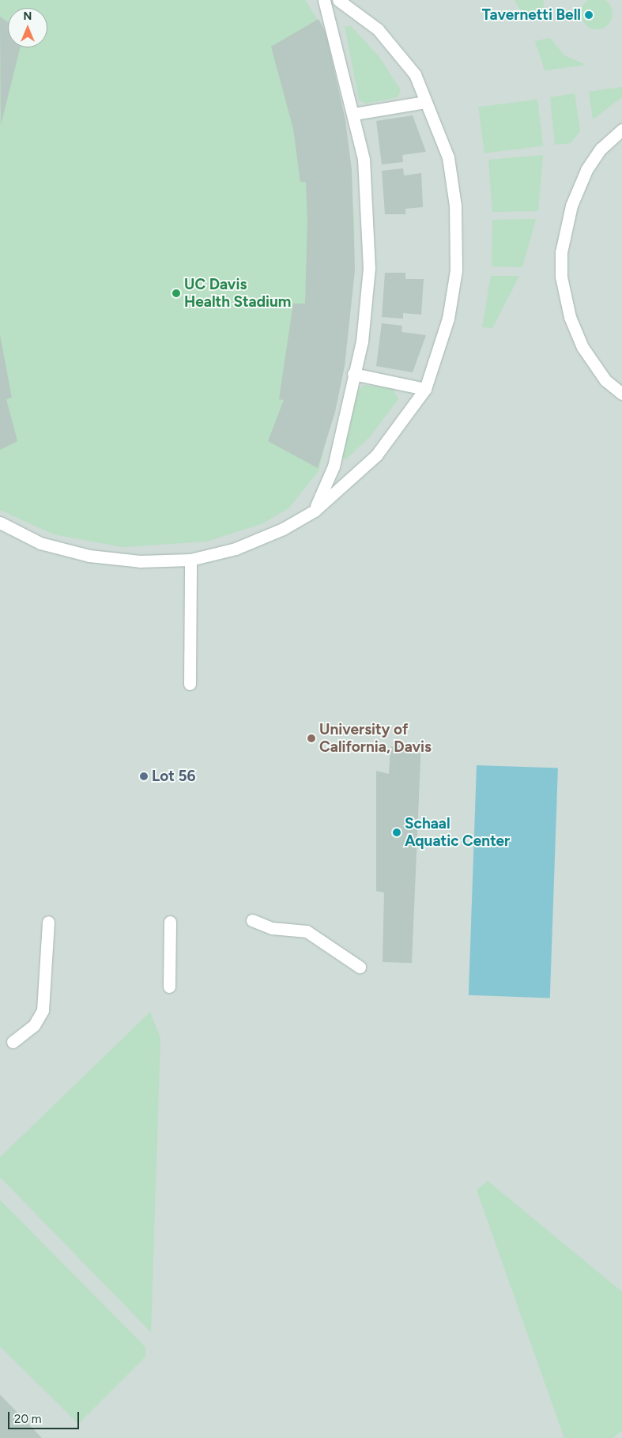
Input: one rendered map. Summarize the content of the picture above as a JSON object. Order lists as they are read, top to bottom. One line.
{"places":["Tavernetti Bell","UC Davis Health Stadium","University of California, Davis","Lot 56","Schaal Aquatic Center"],"scale_bar":"20 m","north":"top"}
